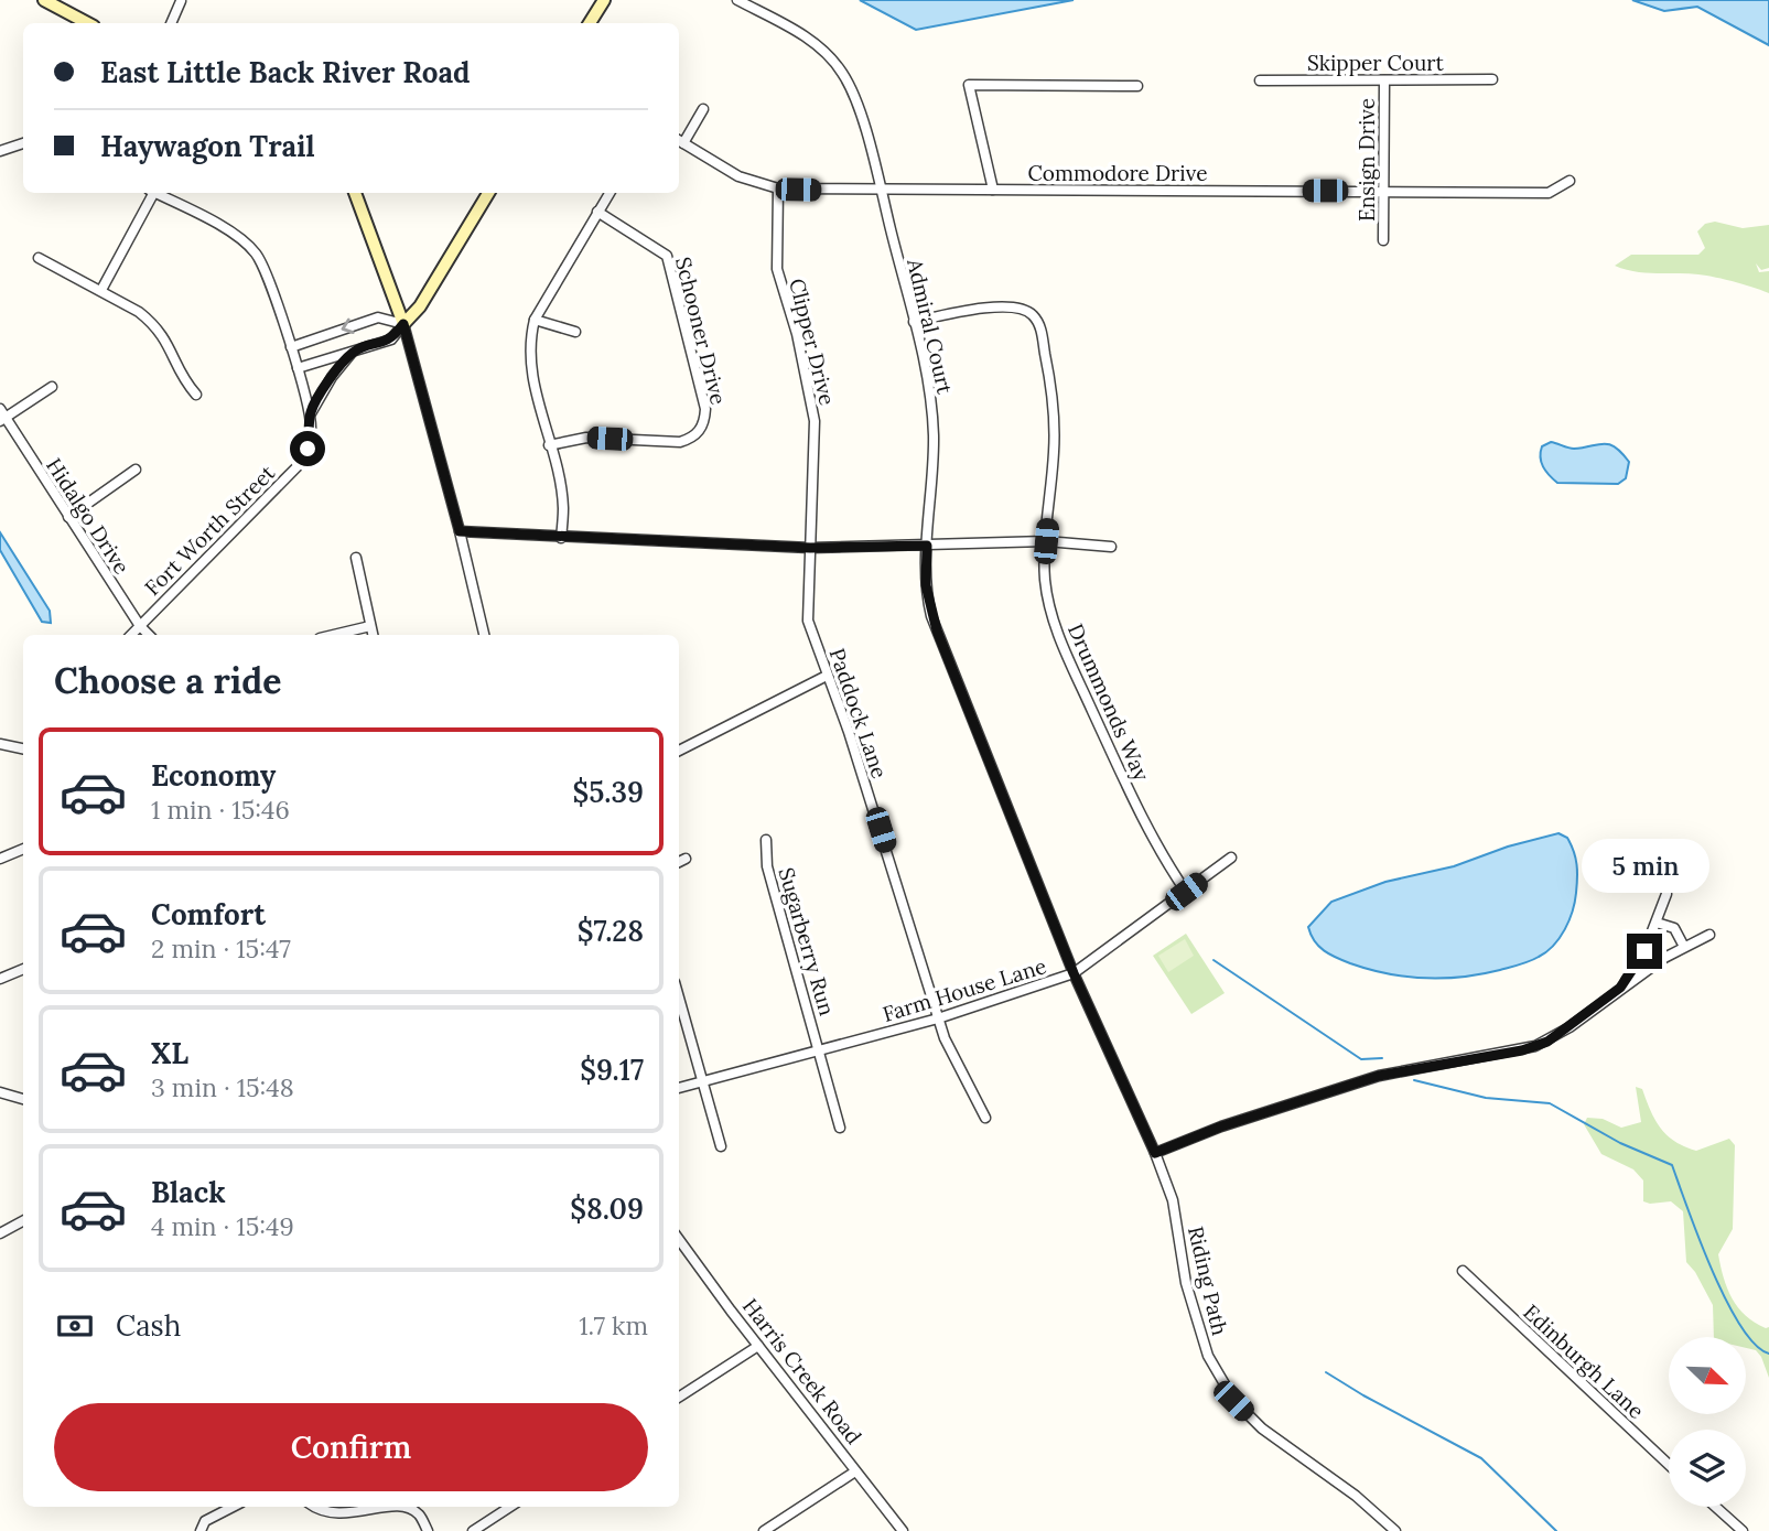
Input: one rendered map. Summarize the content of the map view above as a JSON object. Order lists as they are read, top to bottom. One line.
{"streets":{"street":["Skipper Court","Ensign Drive","Commodore Drive","Admiral Court","Schooner Drive","Clipper Drive","Hidalgo Drive","Fort Worth Street","Drummonds Way","Paddock Lane","Sugarberry Run","Farm House Lane","Riding Path","Edinburgh Lane","Harris Creek Road"]},"crossings":[["Skipper Court","Ensign Drive"],["Ensign Drive","Commodore Drive"],["Commodore Drive","Admiral Court"],["Commodore Drive","Clipper Drive"],["Admiral Court","Drummonds Way"],["Admiral Court","Farm House Lane"],["Admiral Court","Riding Path"],["Clipper Drive","Paddock Lane"],["Hidalgo Drive","Fort Worth Street"],["Drummonds Way","Farm House Lane"],["Paddock Lane","Farm House Lane"],["Sugarberry Run","Farm House Lane"],["Farm House Lane","Riding Path"]],"north":"bottom right","page":{"banner":["East Little Back River Road","Haywagon Trail"],"heading":"Choose a ride","list":[{"name":"Economy","note":"1 min · 15:46","value":"$5.39"},{"name":"Comfort","note":"2 min · 15:47","value":"$7.28"},{"name":"XL","note":"3 min · 15:48","value":"$9.17"},{"name":"Black","note":"4 min · 15:49","value":"$8.09"}],"bubble":"5 min","pay":["Cash","1.7 km"],"buttons":"Confirm"}}
